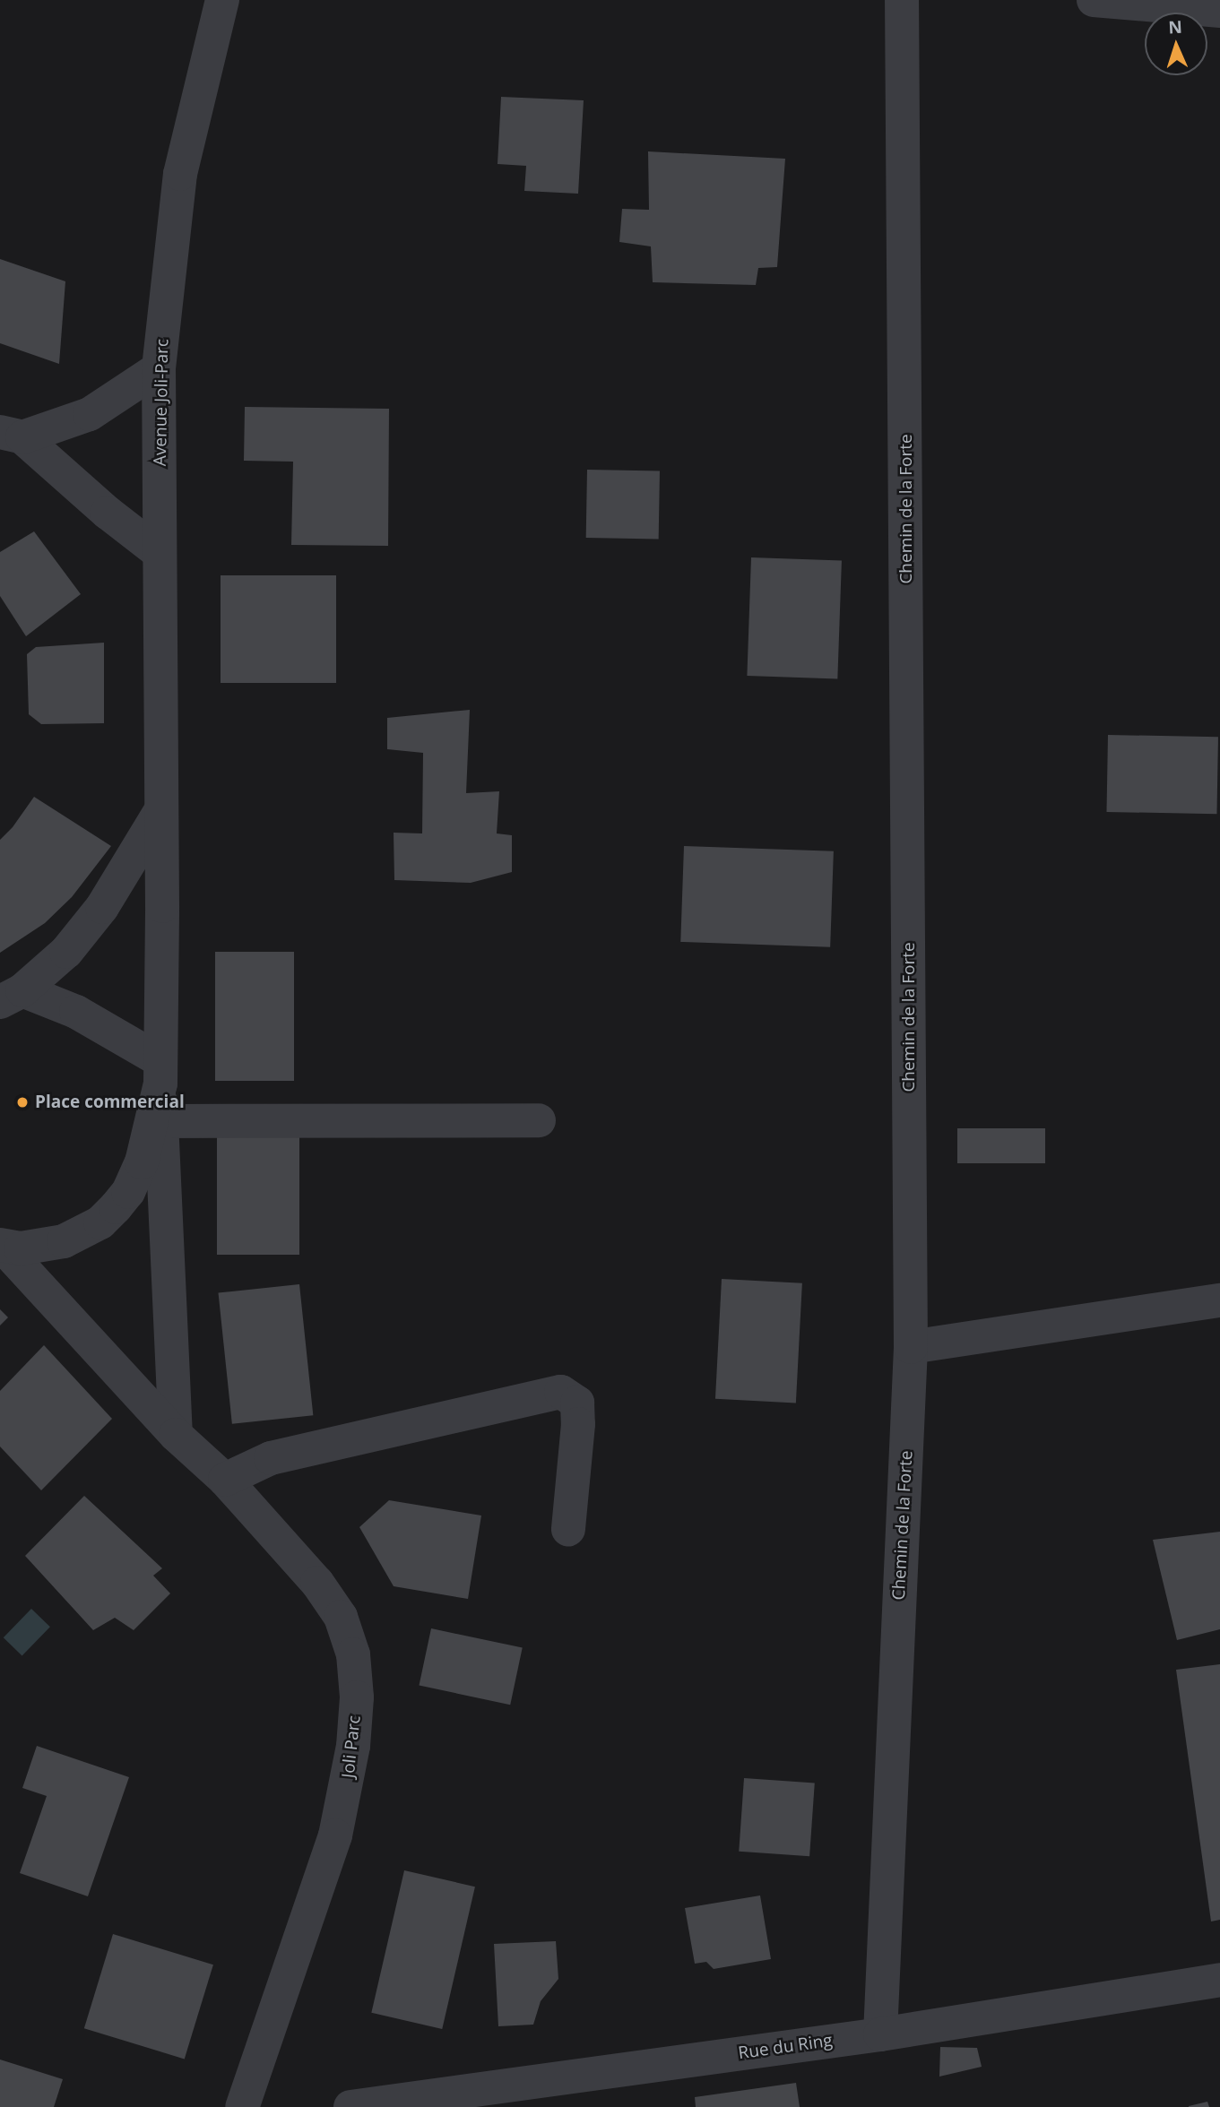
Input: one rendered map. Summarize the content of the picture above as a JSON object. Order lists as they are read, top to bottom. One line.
{"streets":{"street":["Avenue Joli-Parc","Chemin de la Forte","Joli Parc","Rue du Ring"]},"crossings":[["Chemin de la Forte","Rue du Ring"]],"places":["Place commercial"],"north":"top"}
